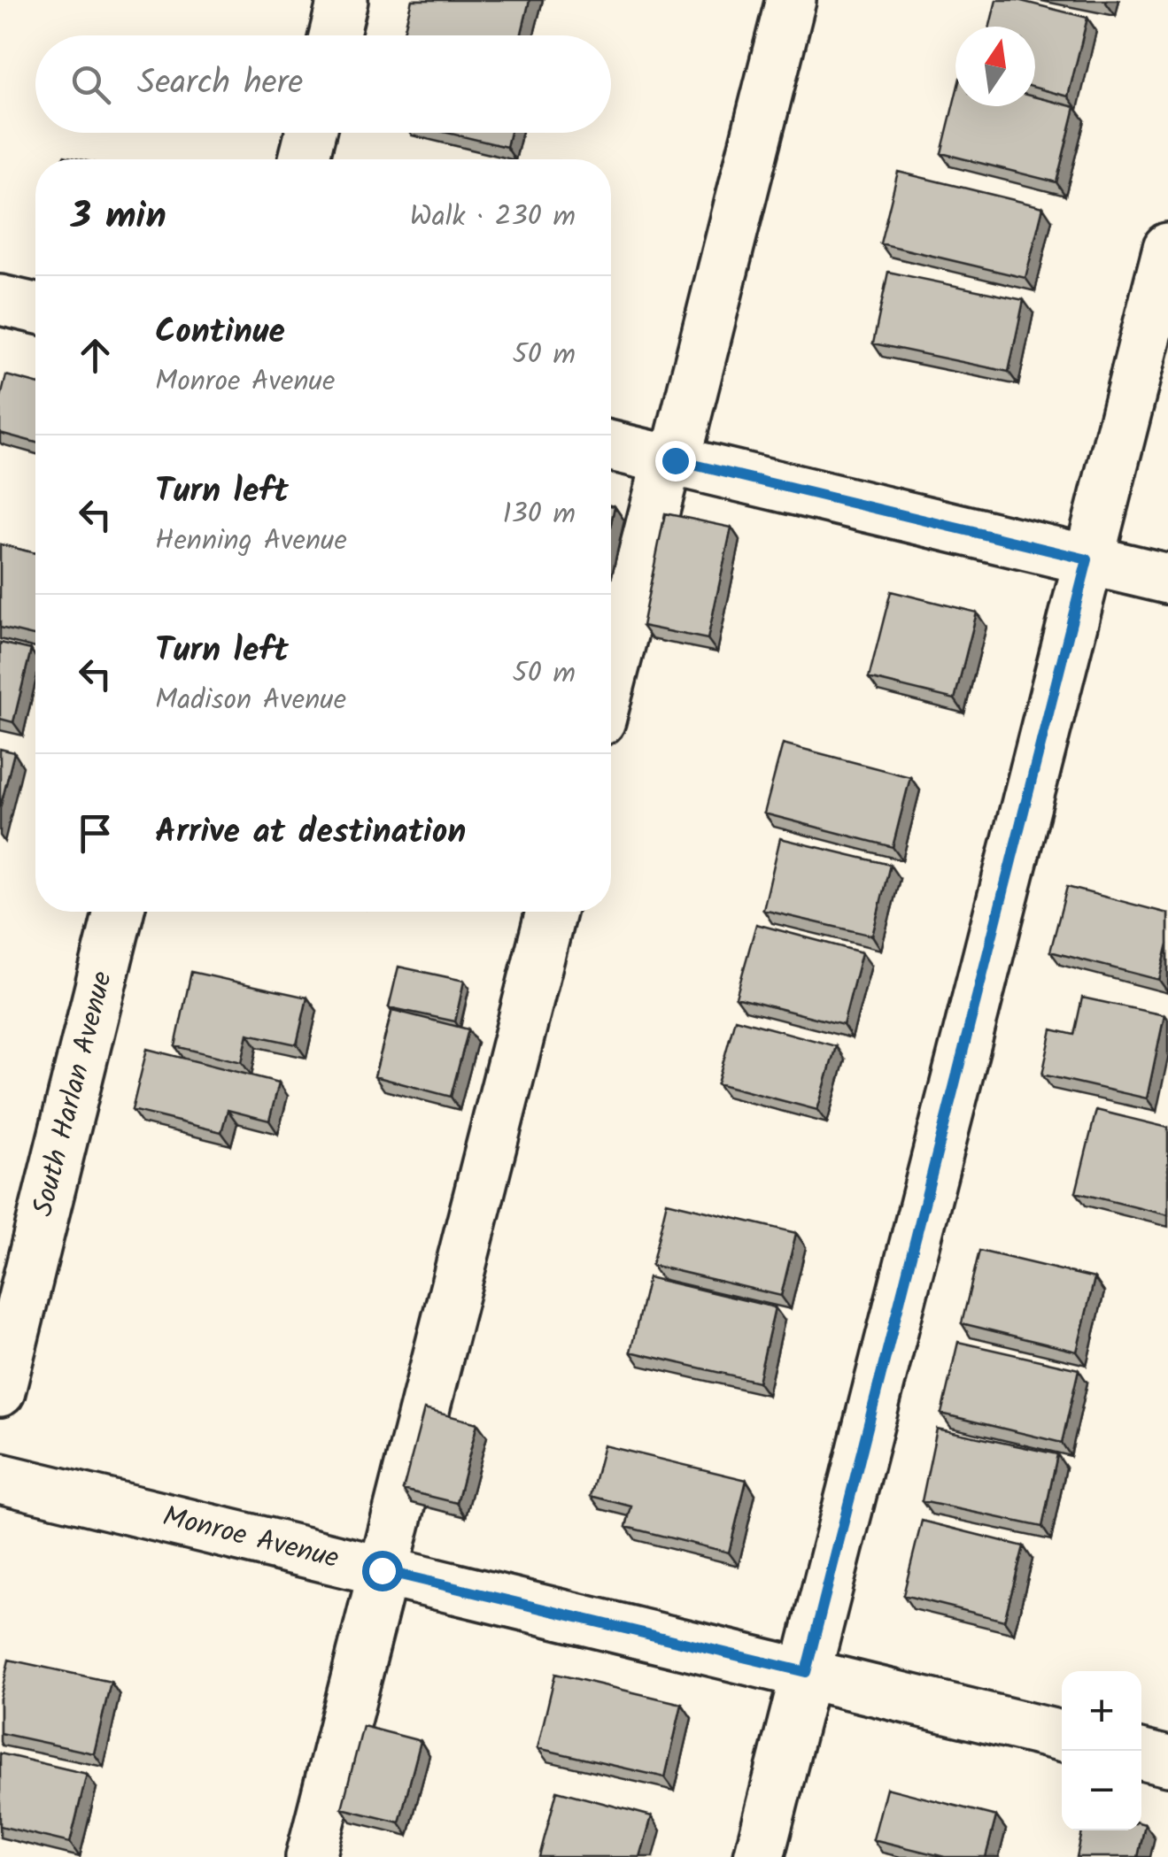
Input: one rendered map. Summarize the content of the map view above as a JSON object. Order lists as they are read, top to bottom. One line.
{"streets":{"street":["South Harlan Avenue","Monroe Avenue"]},"north":"top","page":{"search":"Search here","heading":["3 min","Walk · 230 m"],"list":[["Continue","Monroe Avenue","50 m"],["Turn left","Henning Avenue","130 m"],["Turn left","Madison Avenue","50 m"],"Arrive at destination"],"map_buttons":["+","−"]}}
